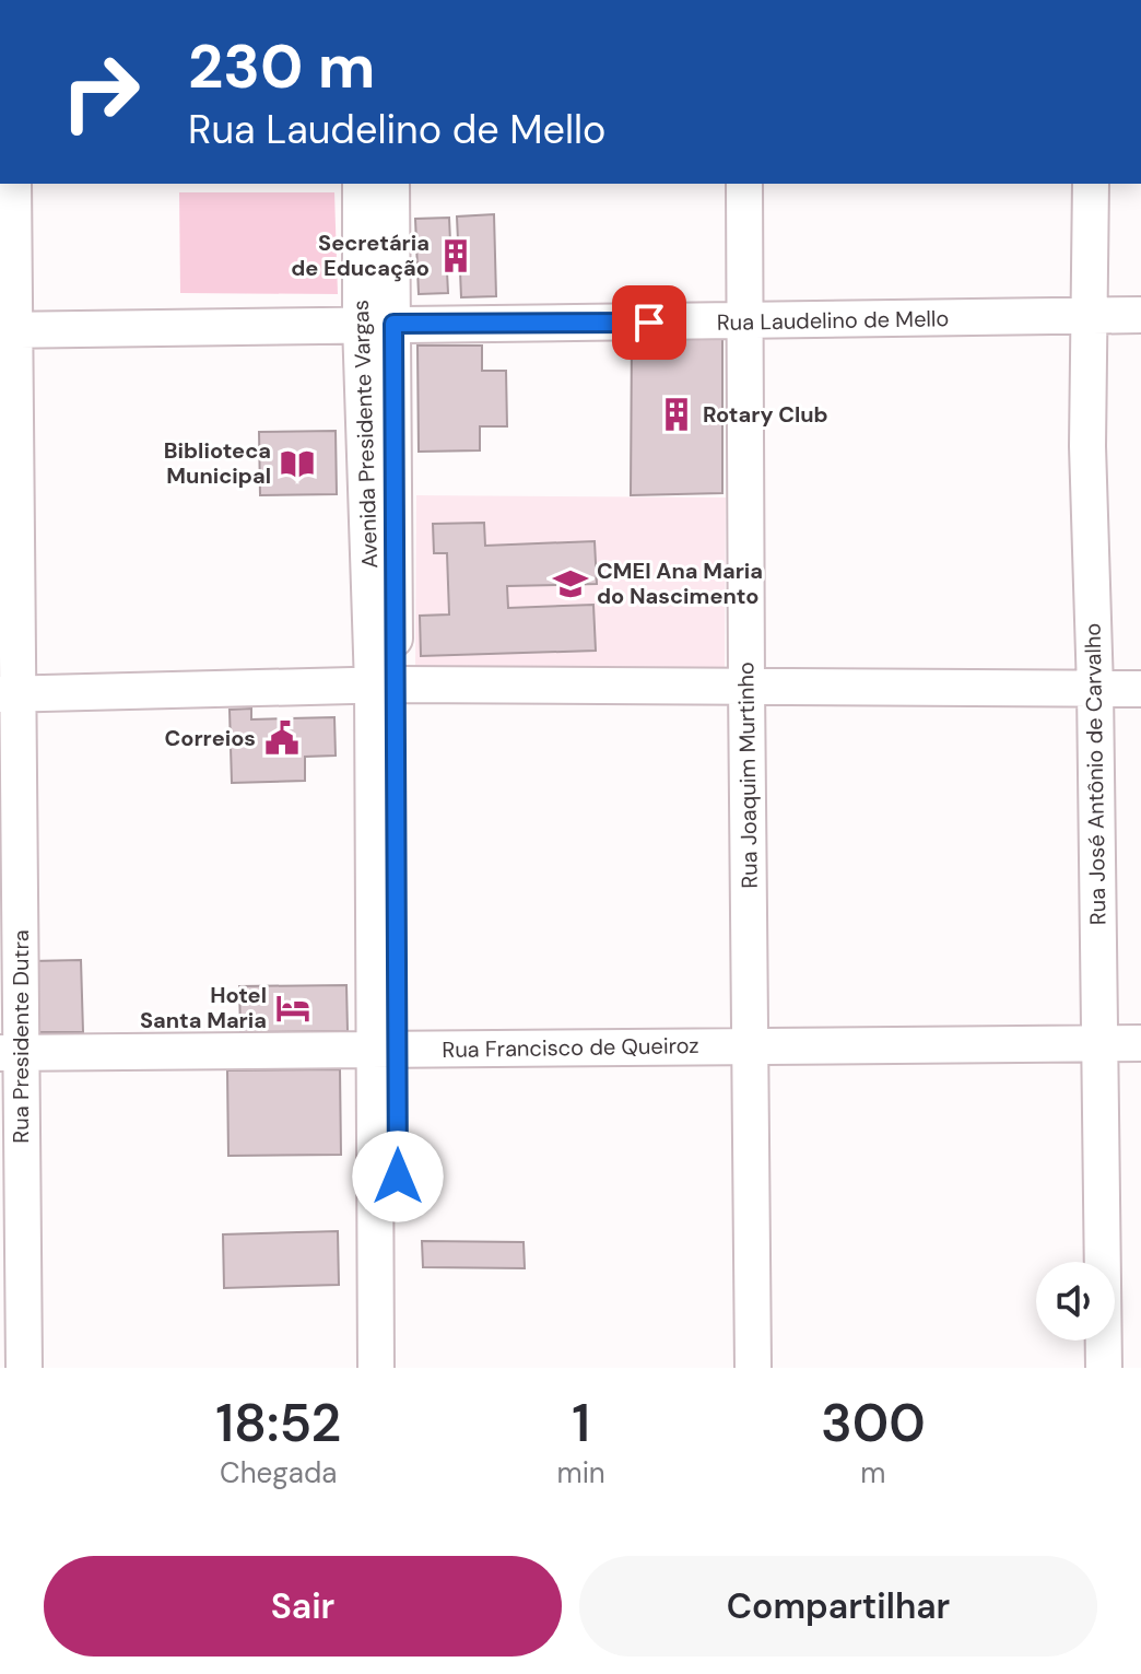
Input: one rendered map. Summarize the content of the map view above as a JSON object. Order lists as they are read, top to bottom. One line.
{"streets":{"street":["Rua Laudelino de Mello","Avenida Presidente Vargas","Rua José Antônio de Carvalho","Rua Joaquim Murtinho","Rua Presidente Dutra","Rua Francisco de Queiroz"]},"crossings":[["Rua Laudelino de Mello","Avenida Presidente Vargas"],["Rua Laudelino de Mello","Rua José Antônio de Carvalho"],["Rua Laudelino de Mello","Rua Joaquim Murtinho"],["Rua Laudelino de Mello","Rua Presidente Dutra"],["Avenida Presidente Vargas","Rua Francisco de Queiroz"],["Rua José Antônio de Carvalho","Rua Francisco de Queiroz"],["Rua Joaquim Murtinho","Rua Francisco de Queiroz"],["Rua Presidente Dutra","Rua Francisco de Queiroz"]],"places":{"building":["Secretária de Educação","Rotary Club"],"library":["Biblioteca Municipal"],"school or university":["CMEI Ana Maria do Nascimento"],"public building":["Correios"],"hotel":["Hotel Santa Maria"]},"page":{"turn":["230 m","Rua Laudelino de Mello"],"eta":["18:52","Chegada","1","min","300","m"],"buttons":["Sair","Compartilhar"]}}
